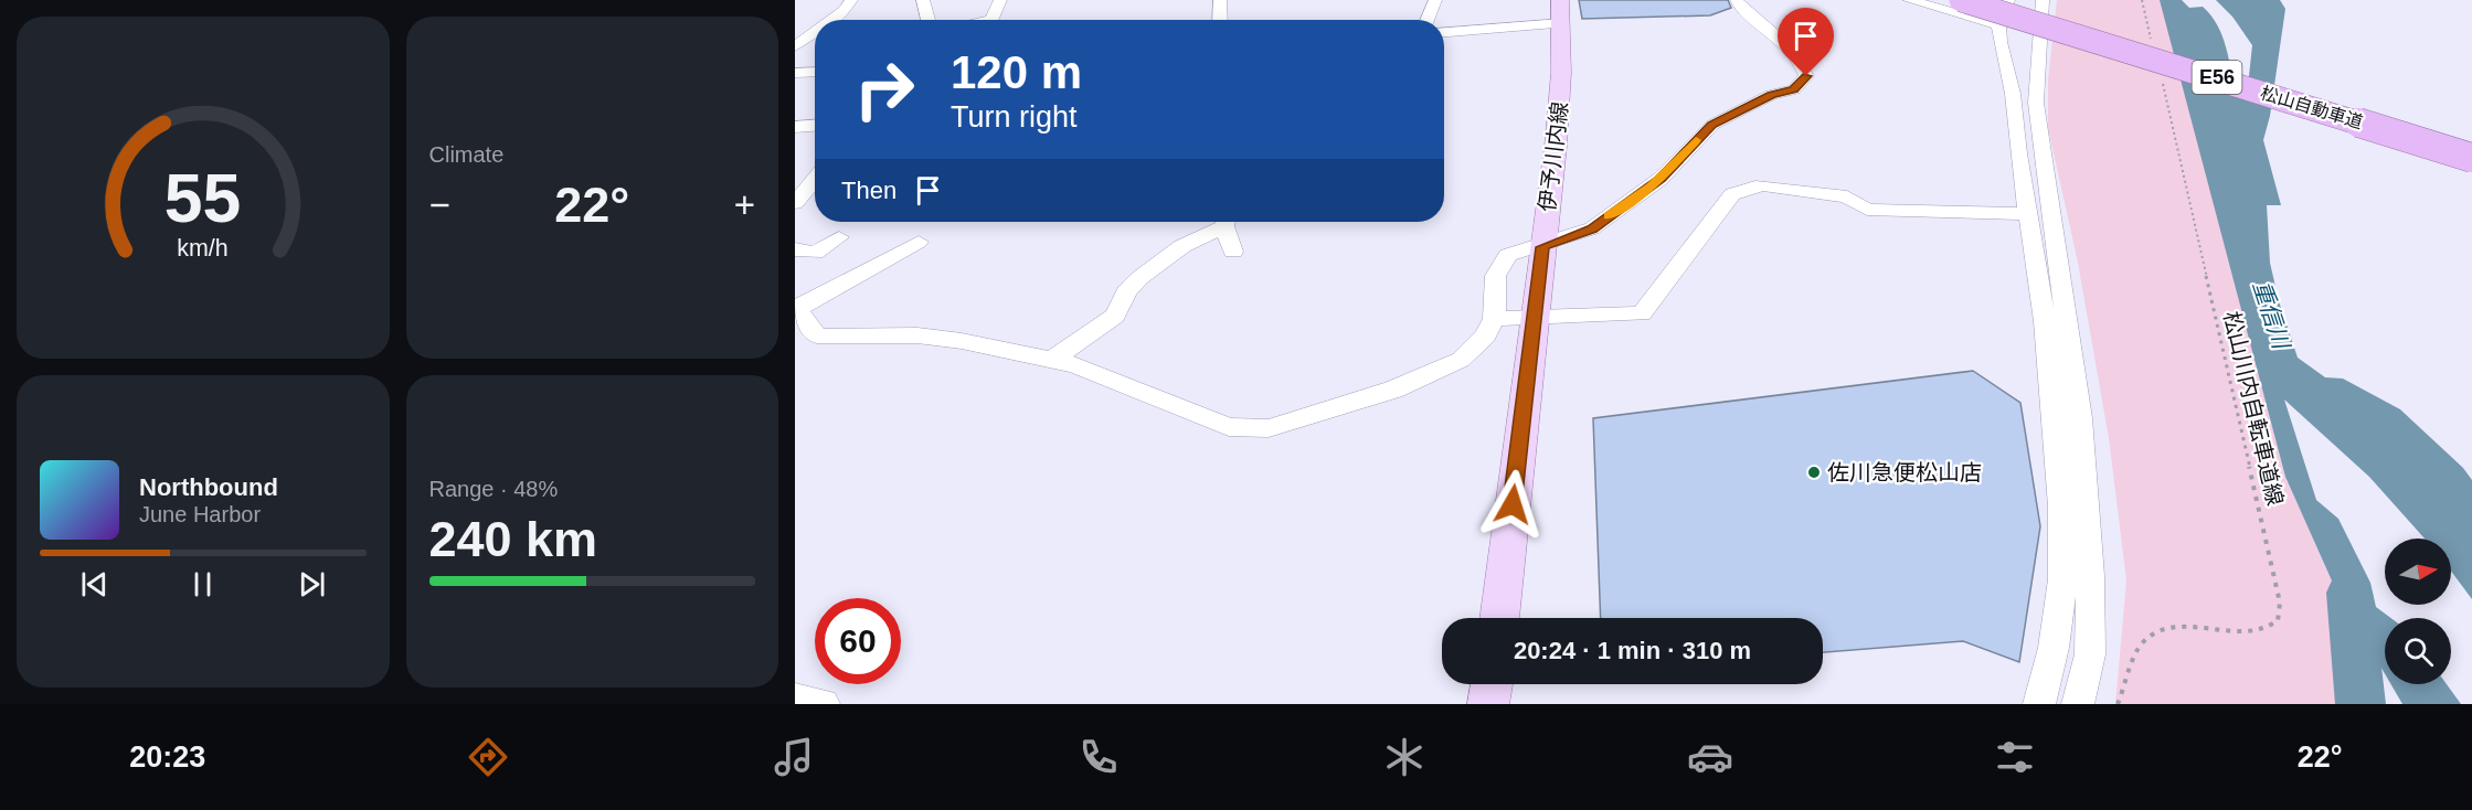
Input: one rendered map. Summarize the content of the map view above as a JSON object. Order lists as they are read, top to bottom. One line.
{"streets":{"highway":["E56","松山自動車道"],"main road":["伊予川内線"],"path":["松山川内自転車道線"]},"water":["重信川"],"places":["佐川急便松山店"],"north":"right","page":{"tile":["Climate",["Range · 48%","240 km"]],"turn":["120 m","Turn right"],"then":"Then","heat":["−","22°","+"],"song":["Northbound","June Harbor"],"limit":"60","trip":"20:24 · 1 min · 310 m","tabs":["20:23","22°"],"gauge":["55","km/h"]}}
